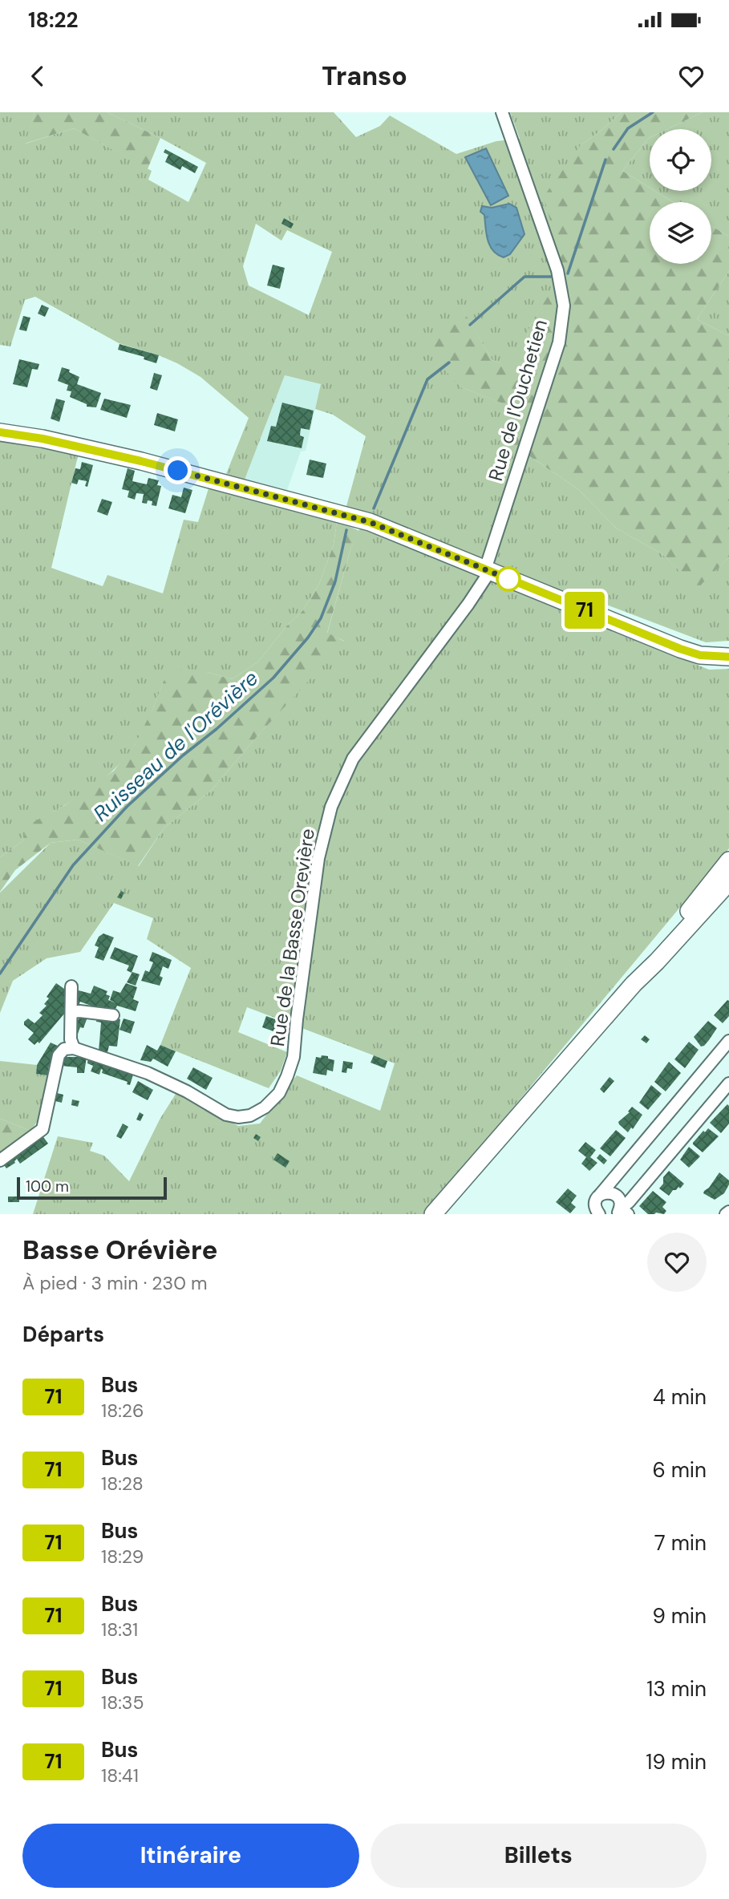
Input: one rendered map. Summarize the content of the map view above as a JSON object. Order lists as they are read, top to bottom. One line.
{"streets":{"street":["Rue de l'Ouchetien","Rue de la Basse Orevière"]},"crossings":[["Rue de l'Ouchetien","Rue de la Basse Orevière"]],"water":["Ruisseau de l'Orévière"],"lines":["bus line 71"],"scale_bar":"100 m","page":{"status":"18:22","header":"Transo","on_map":"71","scale":"100 m","heading":[["Basse Orévière","À pied · 3 min · 230 m"],"Départs"],"list":[{"mark":"71","name":"Bus","note":"18:26","value":"4 min"},{"mark":"71","name":"Bus","note":"18:28","value":"6 min"},{"mark":"71","name":"Bus","note":"18:29","value":"7 min"},{"mark":"71","name":"Bus","note":"18:31","value":"9 min"},{"mark":"71","name":"Bus","note":"18:35","value":"13 min"},{"mark":"71","name":"Bus","note":"18:41","value":"19 min"}],"buttons":["Itinéraire","Billets"]}}
